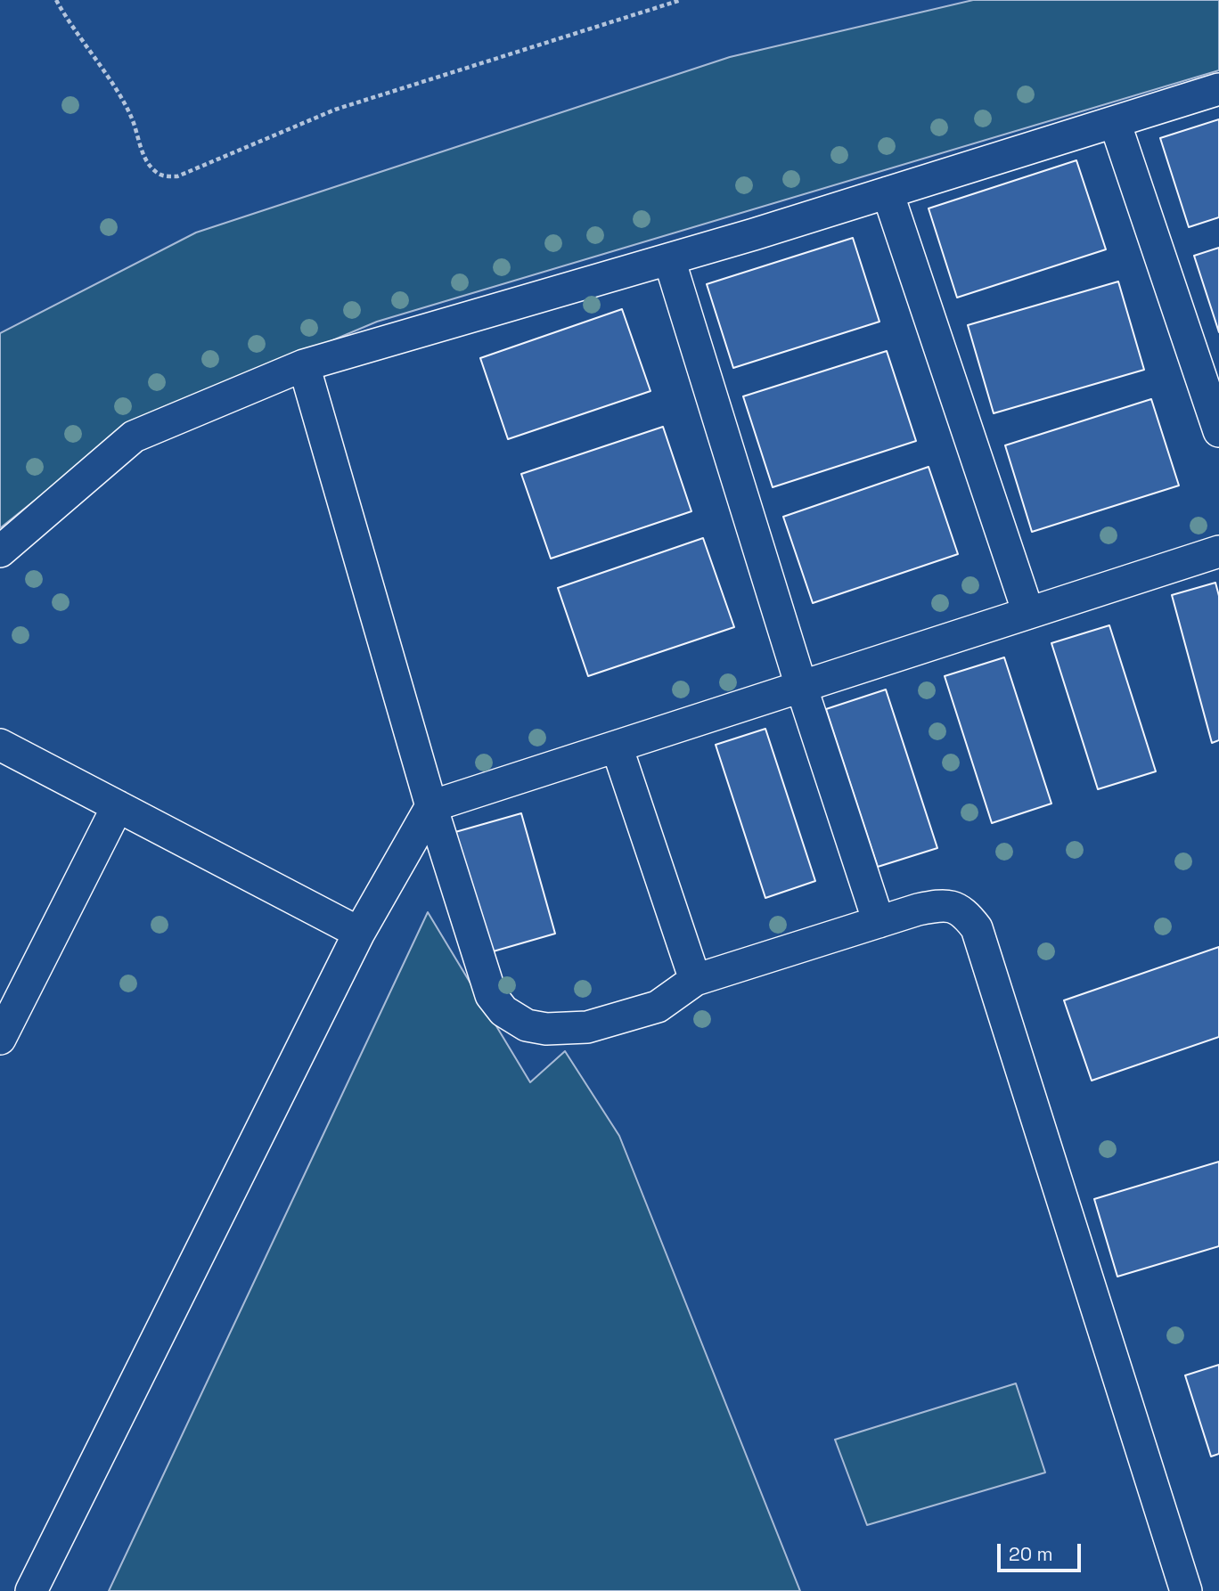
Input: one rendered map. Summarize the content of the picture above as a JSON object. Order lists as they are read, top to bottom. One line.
{"scale_bar":"20 m"}
